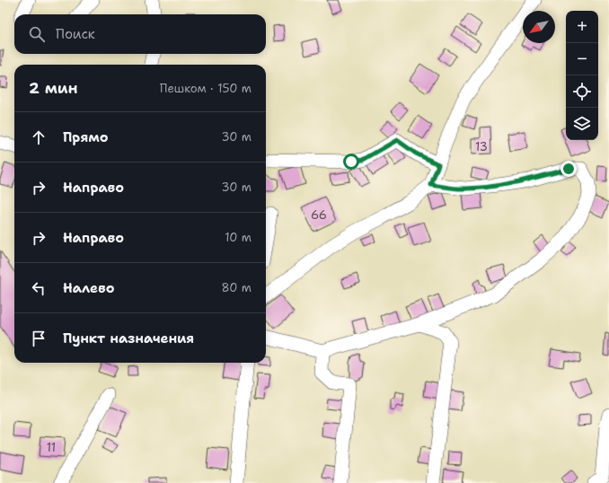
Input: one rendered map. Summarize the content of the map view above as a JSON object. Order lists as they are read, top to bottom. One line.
{"house_numbers":["13","66","11"],"north":"bottom left","page":{"map_buttons":["+","−"],"search":"Поиск","heading":["2 мин","Пешком · 150 m"],"list":[["Прямо","30 m"],["Направо","30 m"],["Направо","10 m"],["Налево","80 m"],"Пункт назначения"]}}
